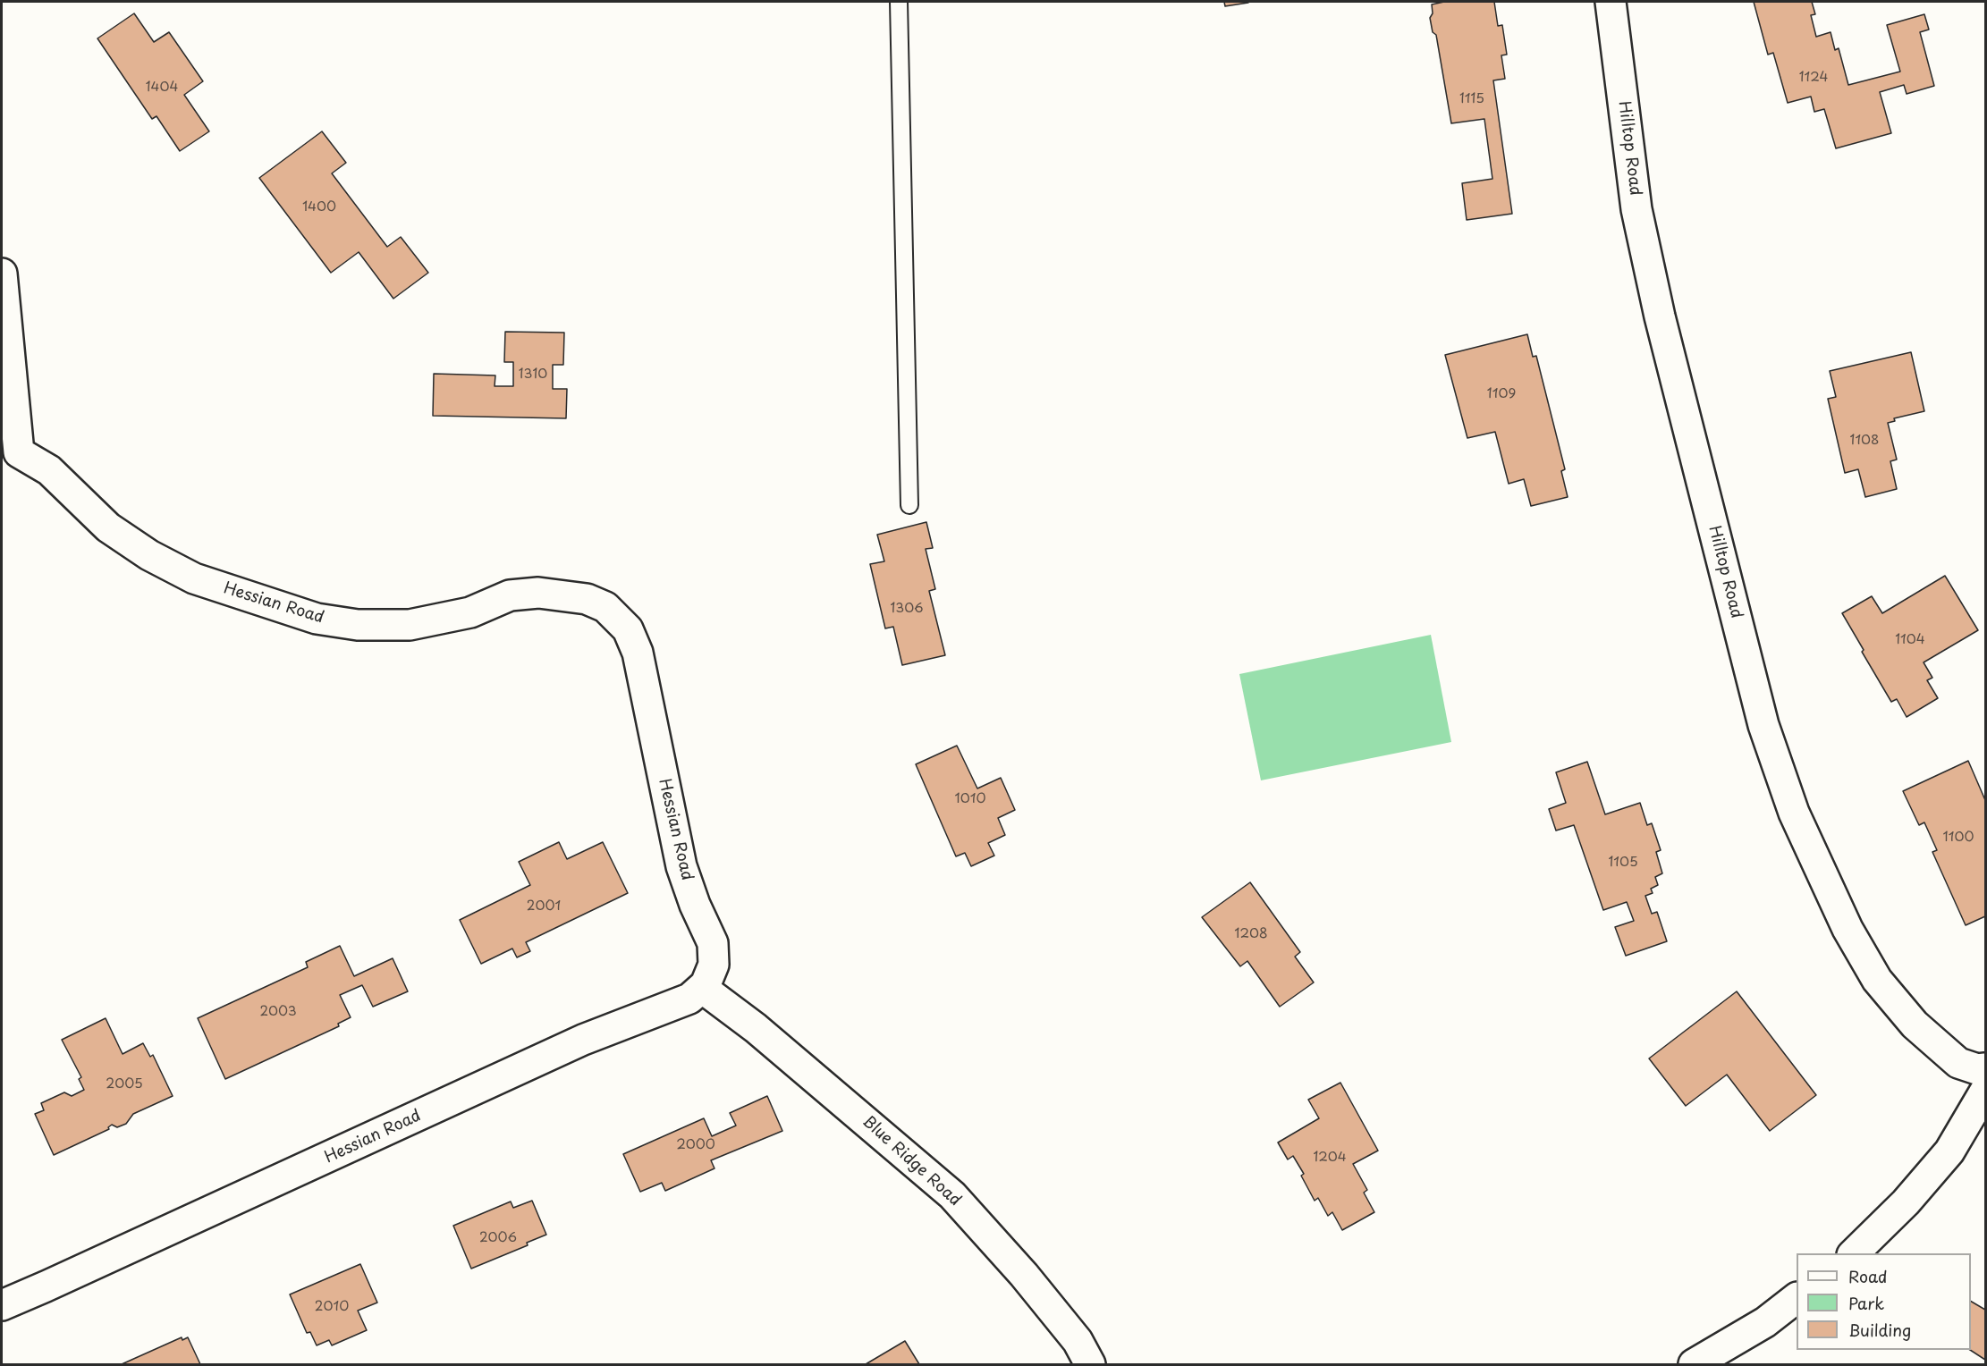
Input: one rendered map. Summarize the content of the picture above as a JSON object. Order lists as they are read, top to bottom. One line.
{"streets":{"street":["Hilltop Road","Hessian Road","Blue Ridge Road"]},"crossings":[["Hessian Road","Blue Ridge Road"]],"house_numbers":["1124","1404","1115","1400","1310","1109","1108","1306","1104","1010","1100","1105","2001","1208","2003","2005","2000","1204","2006","2010"],"legend":["Road","Park","Building"]}
